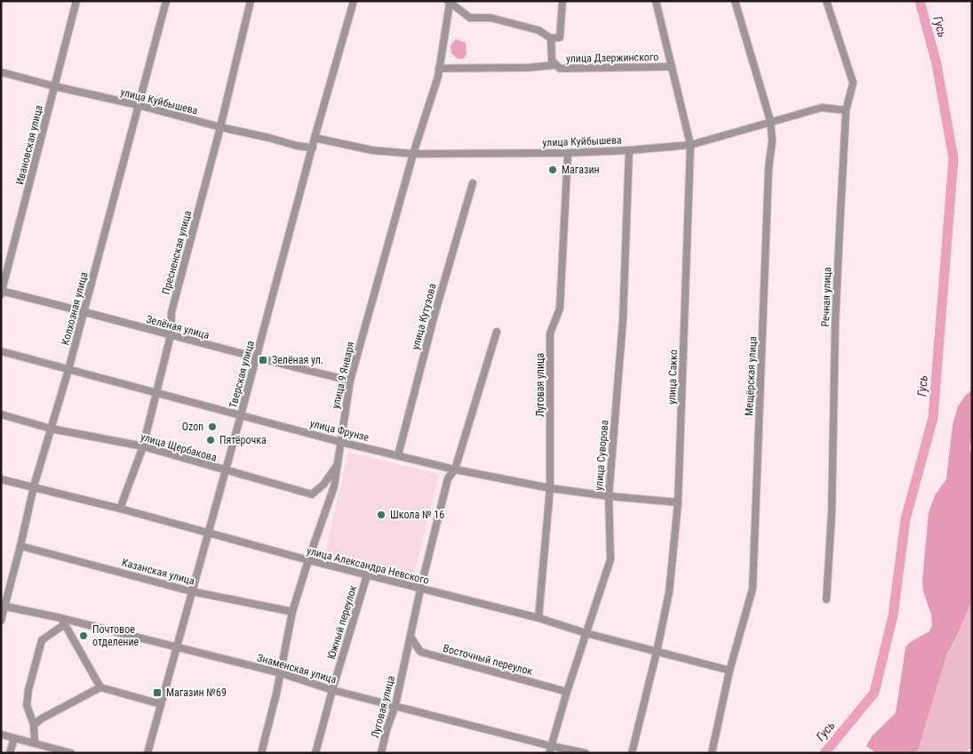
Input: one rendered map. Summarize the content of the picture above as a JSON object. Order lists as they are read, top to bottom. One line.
{"streets":{"street":["улица Дзержинского","улица Куйбышева","Ивановская улица","Пресненская улица","Речная улица","Колхозная улица","улица Кутузова","Зелёная улица","Тверская улица","улица 9 Января","Мещёрская улица","улица Сакко","Луговая улица","улица Фрунзе","улица Щербакова","улица Суворова","улица Александра Невского","Казанская улица","Южный переулок","Восточный переулок","Знаменская улица"]},"crossings":[["улица Дзержинского","улица Сакко"],["улица Куйбышева","Ивановская улица"],["улица Куйбышева","Пресненская улица"],["улица Куйбышева","Речная улица"],["улица Куйбышева","Колхозная улица"],["улица Куйбышева","Тверская улица"],["улица Куйбышева","улица 9 Января"],["улица Куйбышева","Мещёрская улица"],["улица Куйбышева","улица Сакко"],["улица Куйбышева","Луговая улица"],["улица Куйбышева","улица Суворова"],["Ивановская улица","Зелёная улица"],["Пресненская улица","Зелёная улица"],["Пресненская улица","улица Фрунзе"],["Пресненская улица","улица Щербакова"],["Пресненская улица","улица Александра Невского"],["Колхозная улица","Зелёная улица"],["Колхозная улица","улица Фрунзе"],["Колхозная улица","улица Щербакова"],["Колхозная улица","улица Александра Невского"],["Колхозная улица","Казанская улица"],["Колхозная улица","Знаменская улица"],["улица Кутузова","улица Фрунзе"],["Зелёная улица","Тверская улица"],["Зелёная улица","улица 9 Января"],["Тверская улица","улица Фрунзе"],["Тверская улица","улица Щербакова"],["Тверская улица","улица Александра Невского"],["Тверская улица","Казанская улица"],["Тверская улица","Знаменская улица"],["улица 9 Января","улица Фрунзе"],["улица 9 Января","улица Щербакова"],["улица 9 Января","улица Александра Невского"],["улица 9 Января","Казанская улица"],["улица 9 Января","Знаменская улица"],["Мещёрская улица","улица Александра Невского"],["улица Сакко","улица Фрунзе"],["улица Сакко","улица Александра Невского"],["Луговая улица","улица Фрунзе"],["Луговая улица","улица Александра Невского"],["Луговая улица","Восточный переулок"],["Луговая улица","Знаменская улица"],["улица Фрунзе","улица Суворова"],["улица Суворова","улица Александра Невского"],["улица Суворова","Восточный переулок"],["улица Суворова","Знаменская улица"],["улица Александра Невского","Южный переулок"],["Южный переулок","Знаменская улица"]],"water":["Гусь"],"places":{"other":["Магазин","Ozon","Пятёрочка","Школа № 16","Почтовое отделение"],"transit":["Зелёная ул.","Магазин №69"]}}
